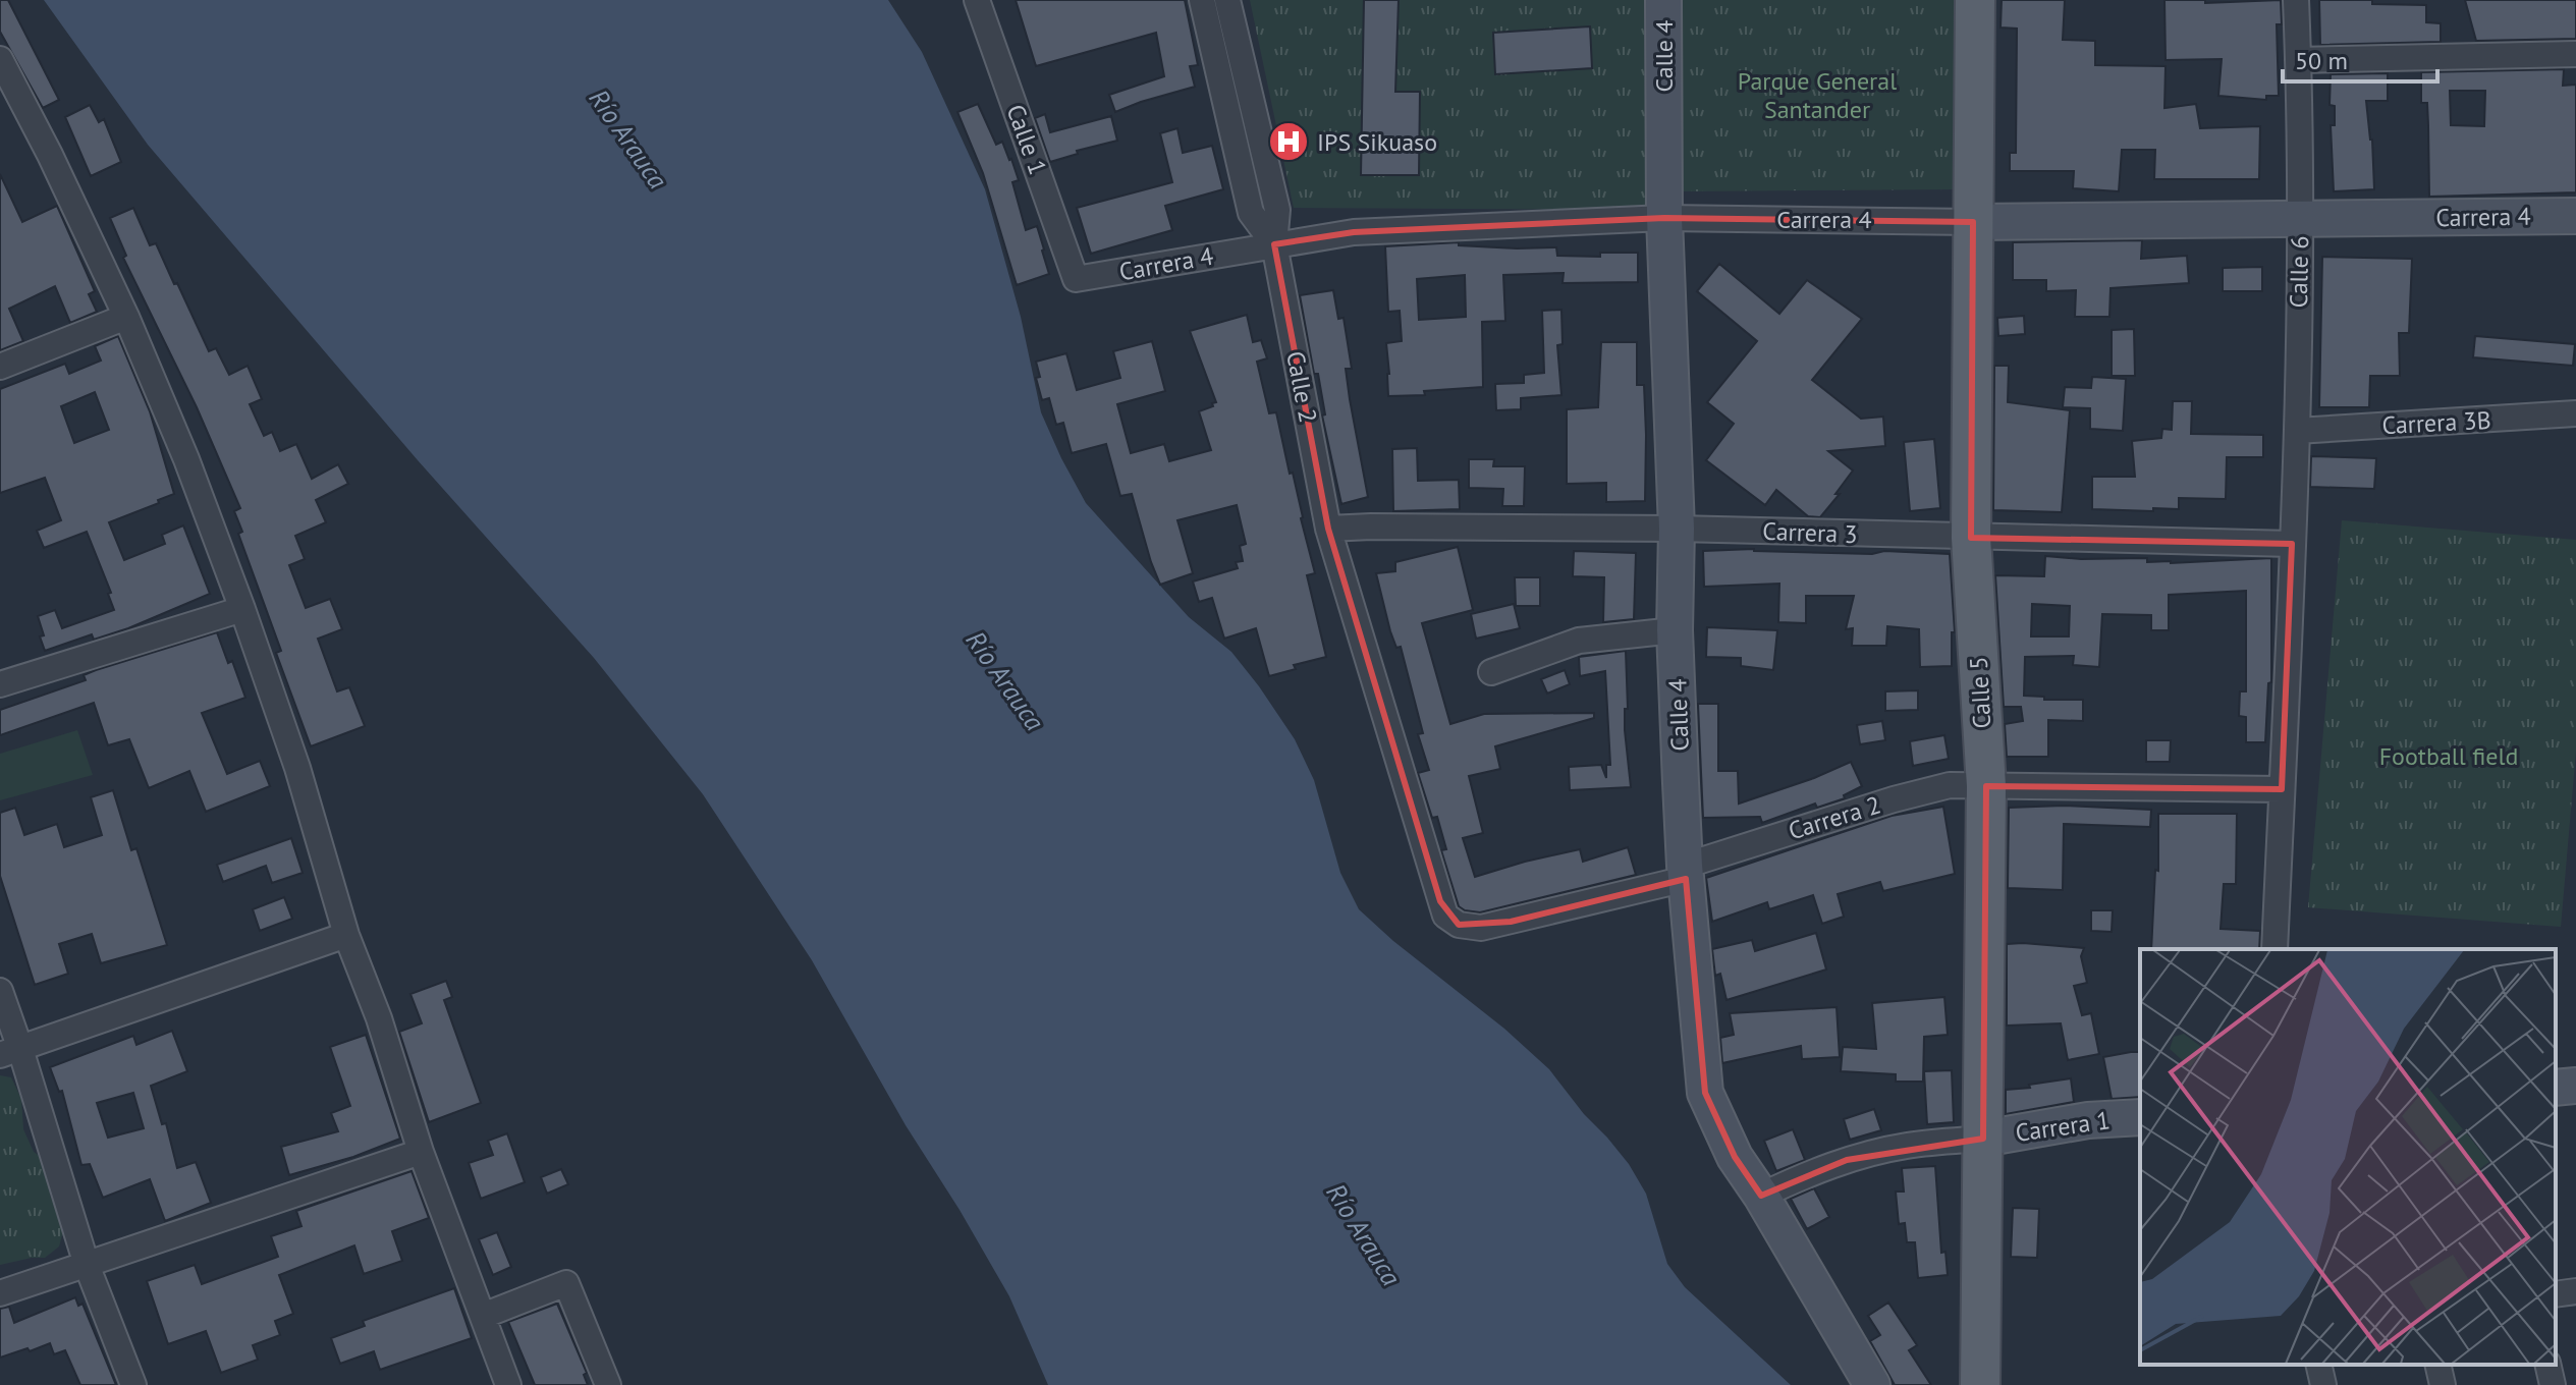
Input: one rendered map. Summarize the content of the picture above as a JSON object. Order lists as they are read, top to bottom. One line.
{"streets":{"main road":["Calle 5"],"street":["Calle 4","Calle 1","Carrera 4","Calle 6","Calle 2","Carrera 3B","Carrera 3","Carrera 2","Carrera 1"]},"crossings":[["Calle 4","Carrera 4"],["Calle 4","Calle 2"],["Calle 4","Carrera 3"],["Calle 4","Carrera 2"],["Calle 1","Carrera 4"],["Carrera 4","Calle 6"],["Carrera 4","Calle 2"],["Carrera 4","Calle 5"],["Calle 6","Carrera 3B"],["Calle 6","Carrera 3"],["Calle 6","Carrera 2"],["Calle 2","Carrera 3"],["Calle 2","Carrera 2"],["Carrera 3","Calle 5"],["Calle 5","Carrera 2"],["Calle 5","Carrera 1"]],"water":["Río Arauca"],"parks":["Parque General Santander","Football field"],"places":{"hospital":["IPS Sikuaso"]},"scale_bar":"50 m"}
